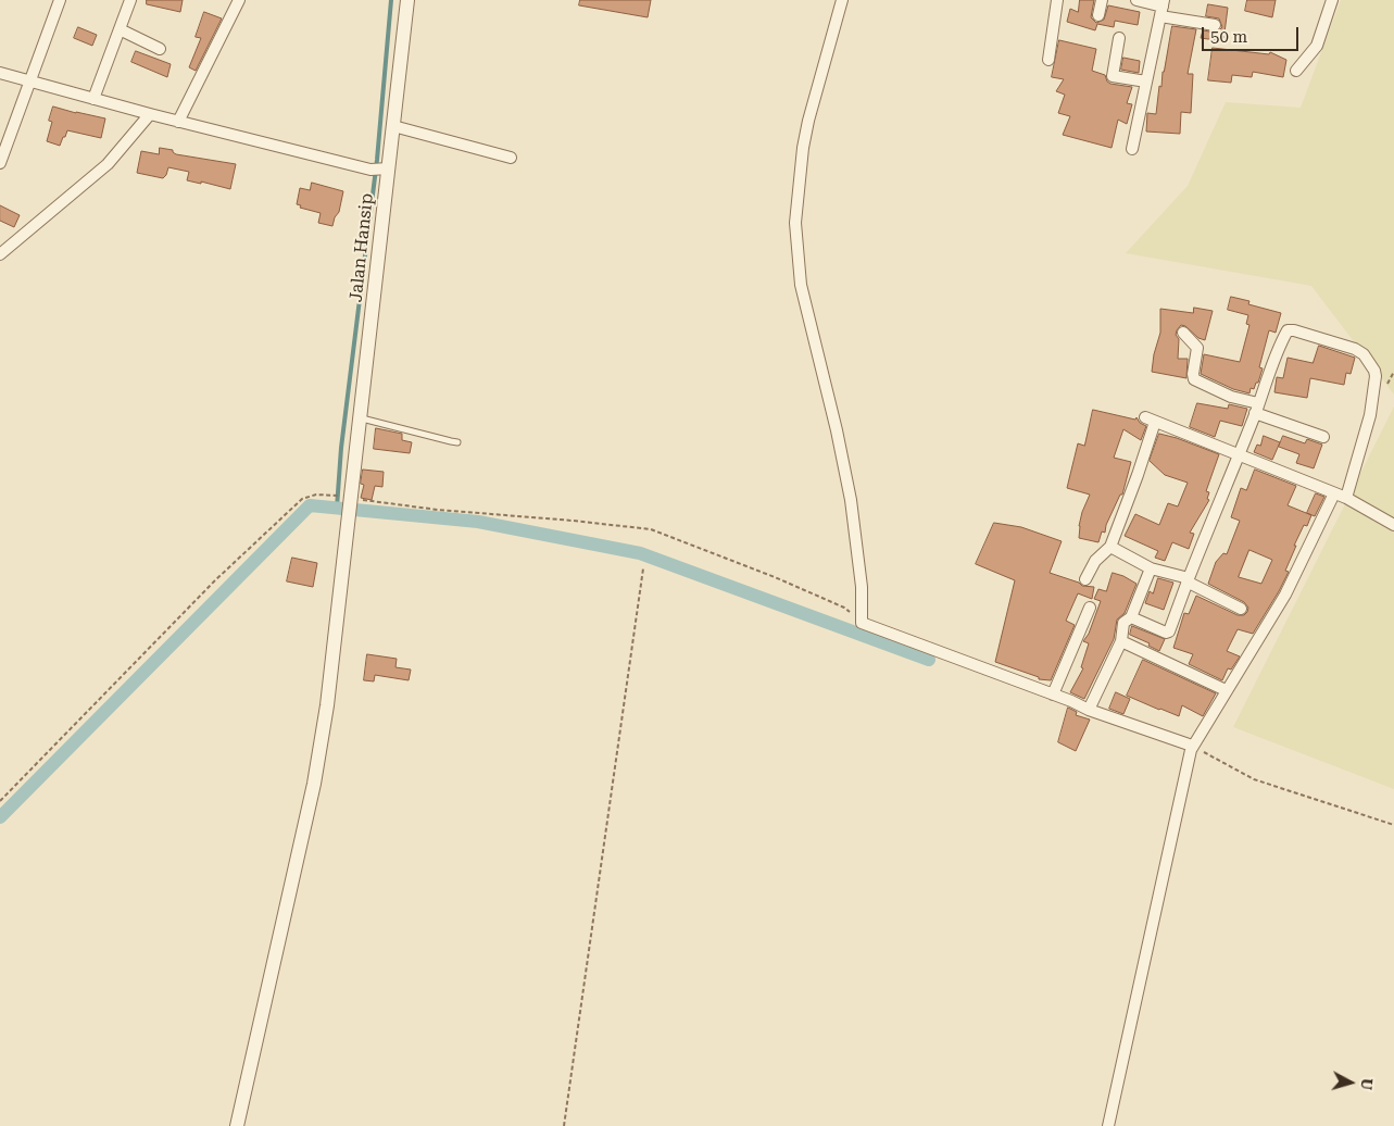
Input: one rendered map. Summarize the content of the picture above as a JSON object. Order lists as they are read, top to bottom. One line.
{"streets":{"street":["Jalan Hansip"]},"scale_bar":"50 m","north":"right"}
